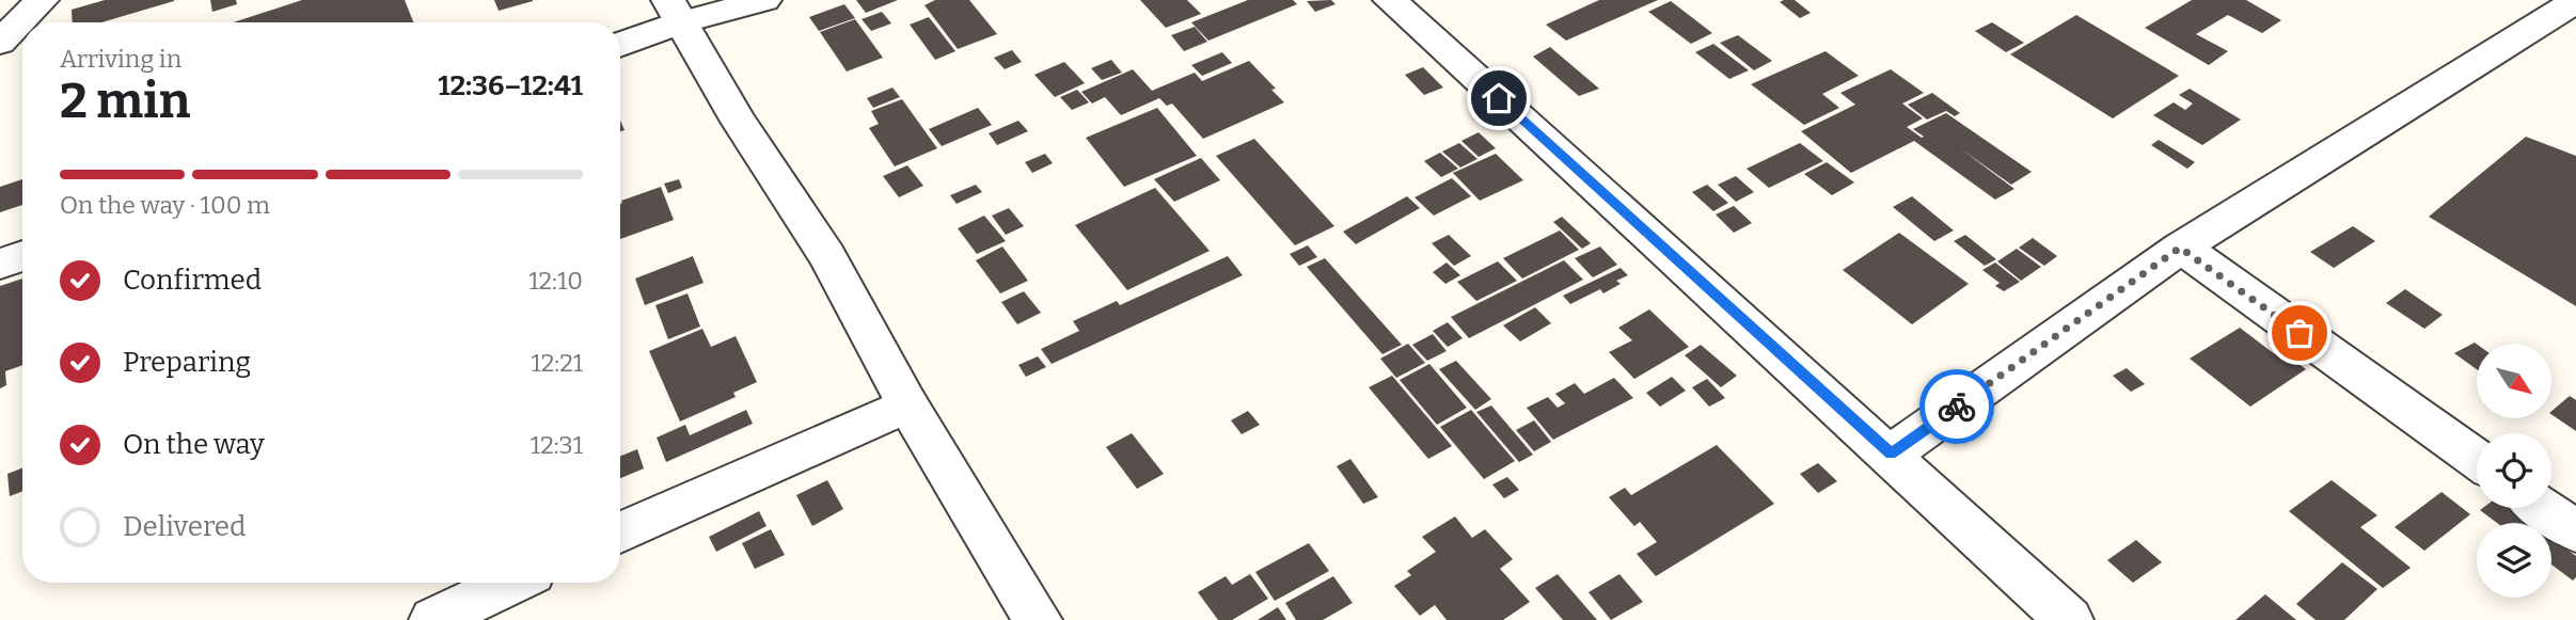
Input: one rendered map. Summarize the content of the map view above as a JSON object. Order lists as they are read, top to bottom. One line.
{"north":"bottom right","page":{"heading":["2 min","Arriving in","12:36–12:41"],"bar":"On the way · 100 m","list":[["Confirmed","12:10"],["Preparing","12:21"],["On the way","12:31"],"Delivered"]}}
